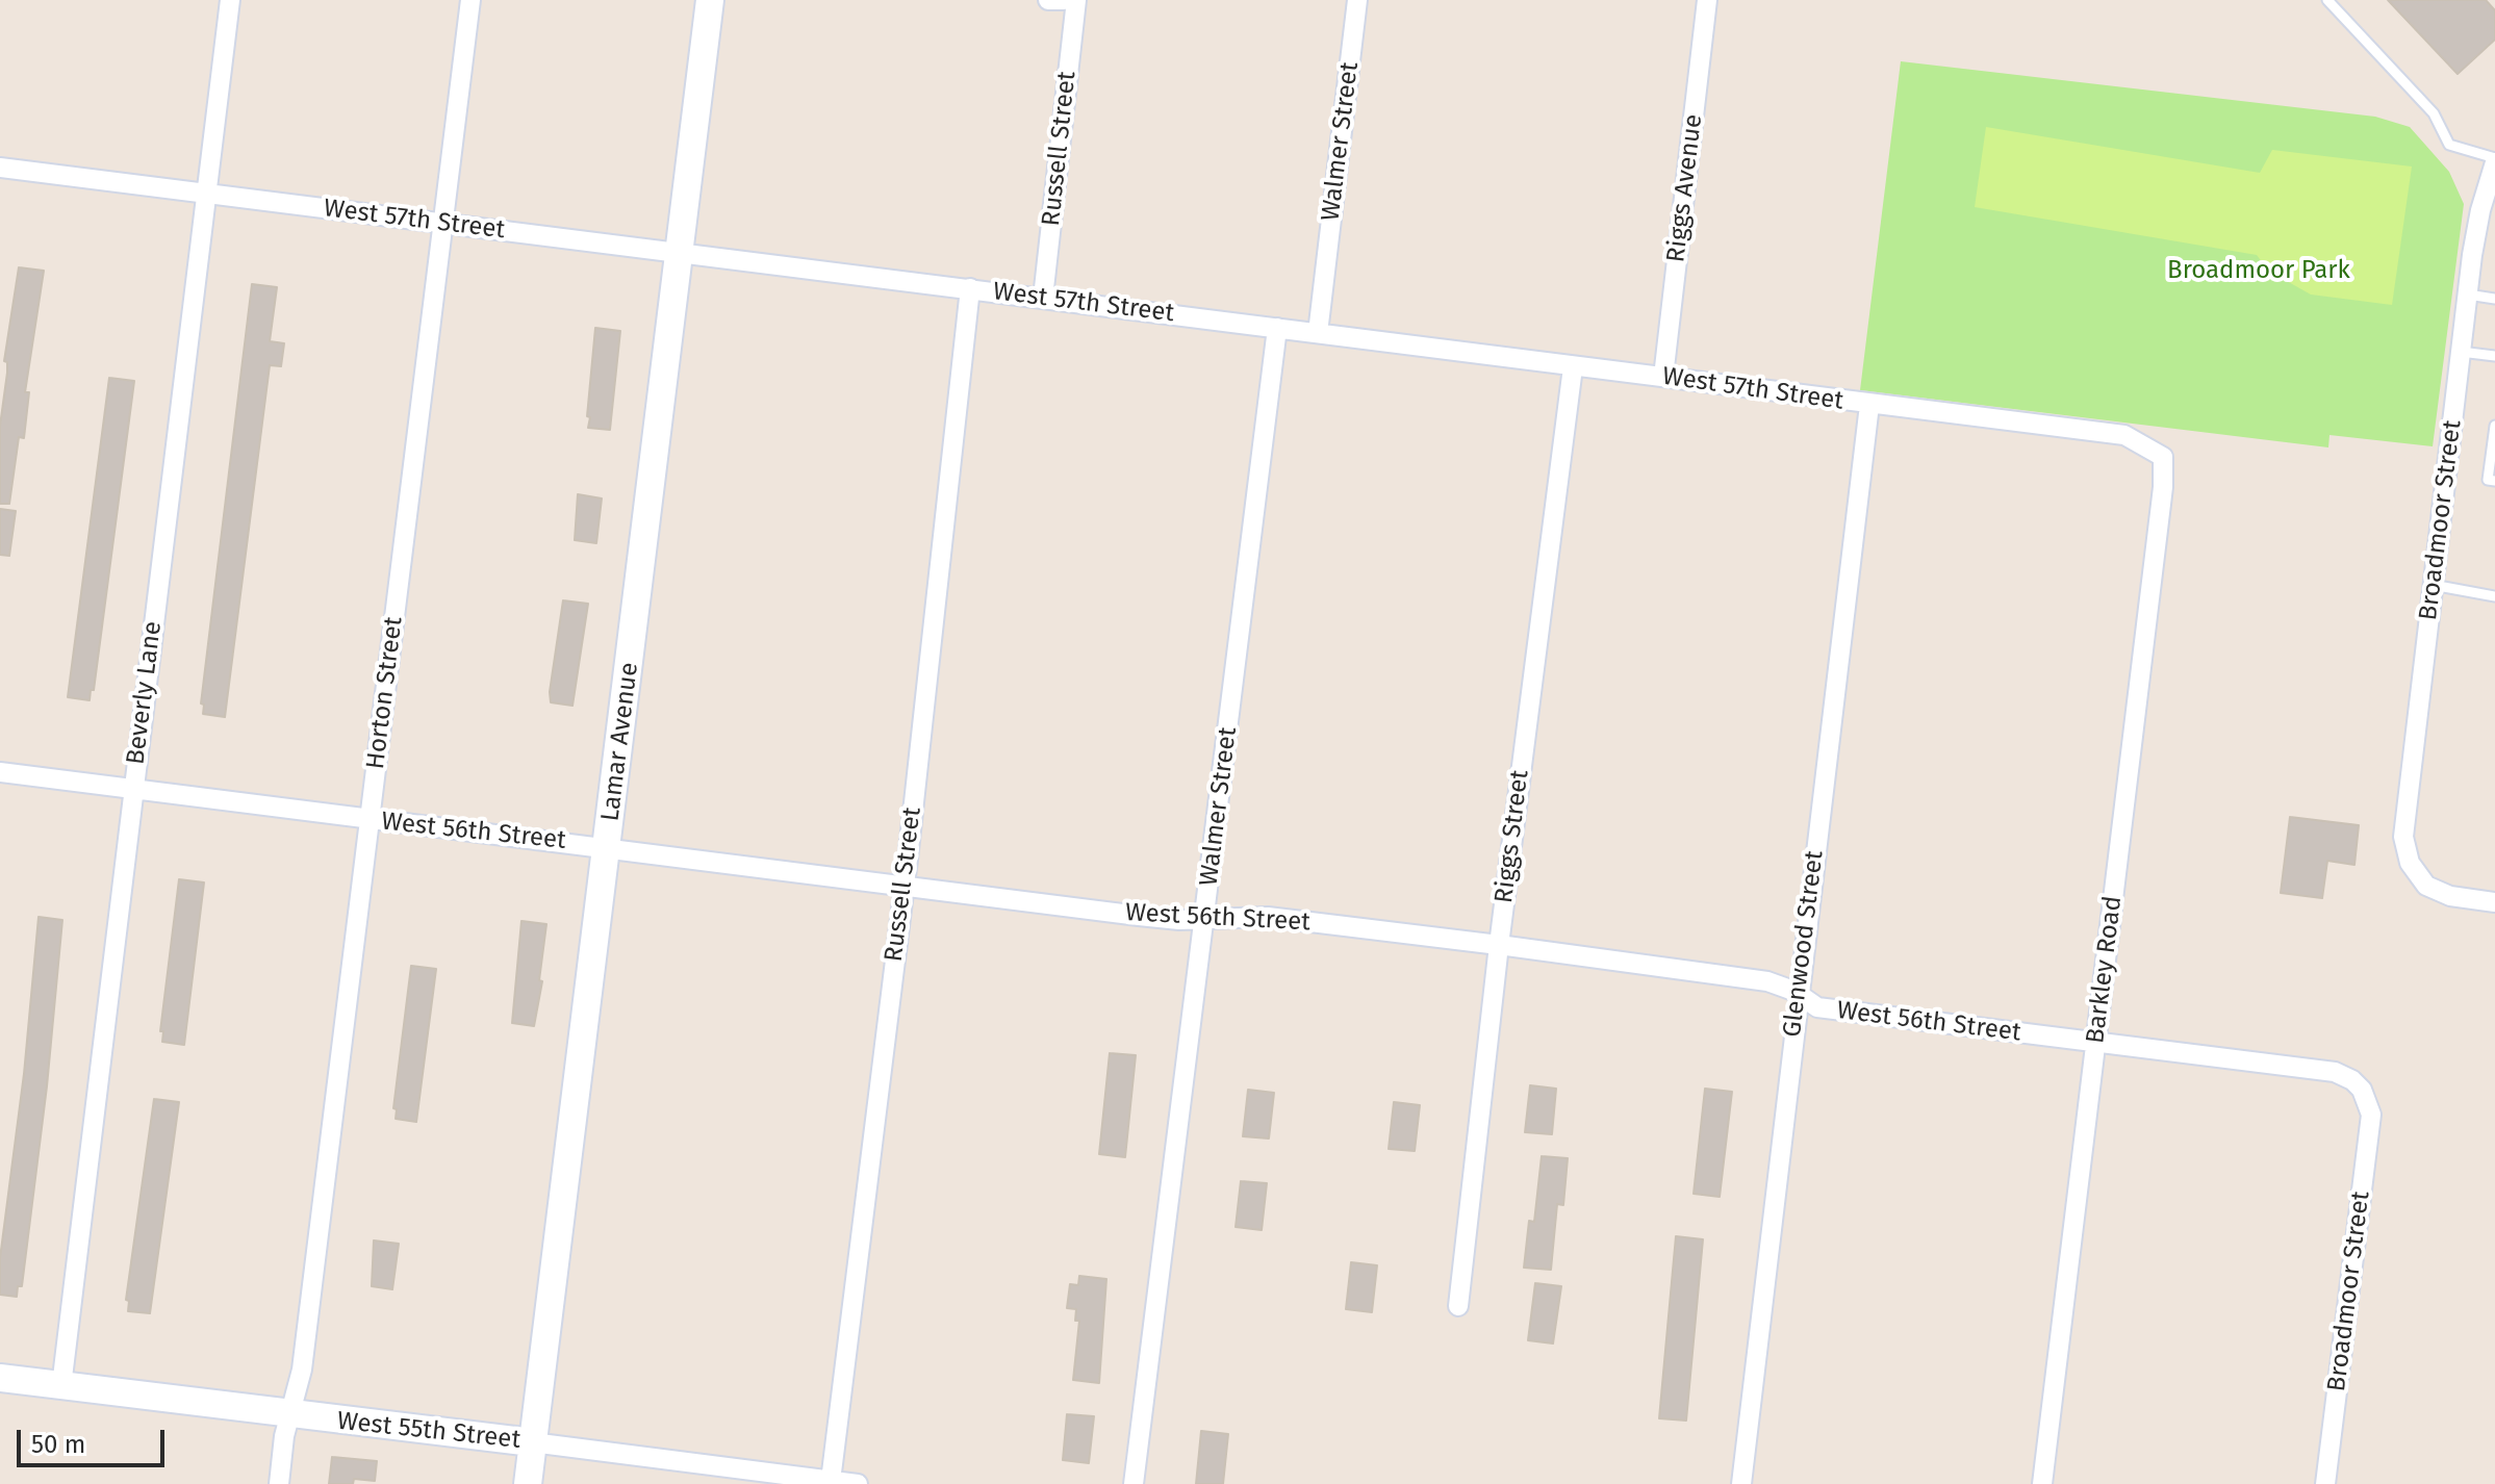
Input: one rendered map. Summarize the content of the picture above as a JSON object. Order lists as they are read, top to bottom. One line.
{"streets":{"street":["Walmer Street","Russell Street","Riggs Avenue","West 57th Street","Broadmoor Street","Beverly Lane","Horton Street","Lamar Avenue","West 56th Street","Riggs Street","Glenwood Street","Barkley Road","West 55th Street"]},"crossings":[["Walmer Street","West 57th Street"],["Walmer Street","West 56th Street"],["Russell Street","West 57th Street"],["Russell Street","West 56th Street"],["Russell Street","West 55th Street"],["Riggs Avenue","West 57th Street"],["West 57th Street","Beverly Lane"],["West 57th Street","Horton Street"],["West 57th Street","Lamar Avenue"],["West 57th Street","Riggs Street"],["West 57th Street","Glenwood Street"],["West 57th Street","Barkley Road"],["Broadmoor Street","West 56th Street"],["Beverly Lane","West 56th Street"],["Beverly Lane","West 55th Street"],["Horton Street","West 56th Street"],["Horton Street","West 55th Street"],["Lamar Avenue","West 56th Street"],["Lamar Avenue","West 55th Street"],["West 56th Street","Riggs Street"],["West 56th Street","Glenwood Street"],["West 56th Street","Barkley Road"]],"parks":["Broadmoor Park"],"scale_bar":"50 m"}
